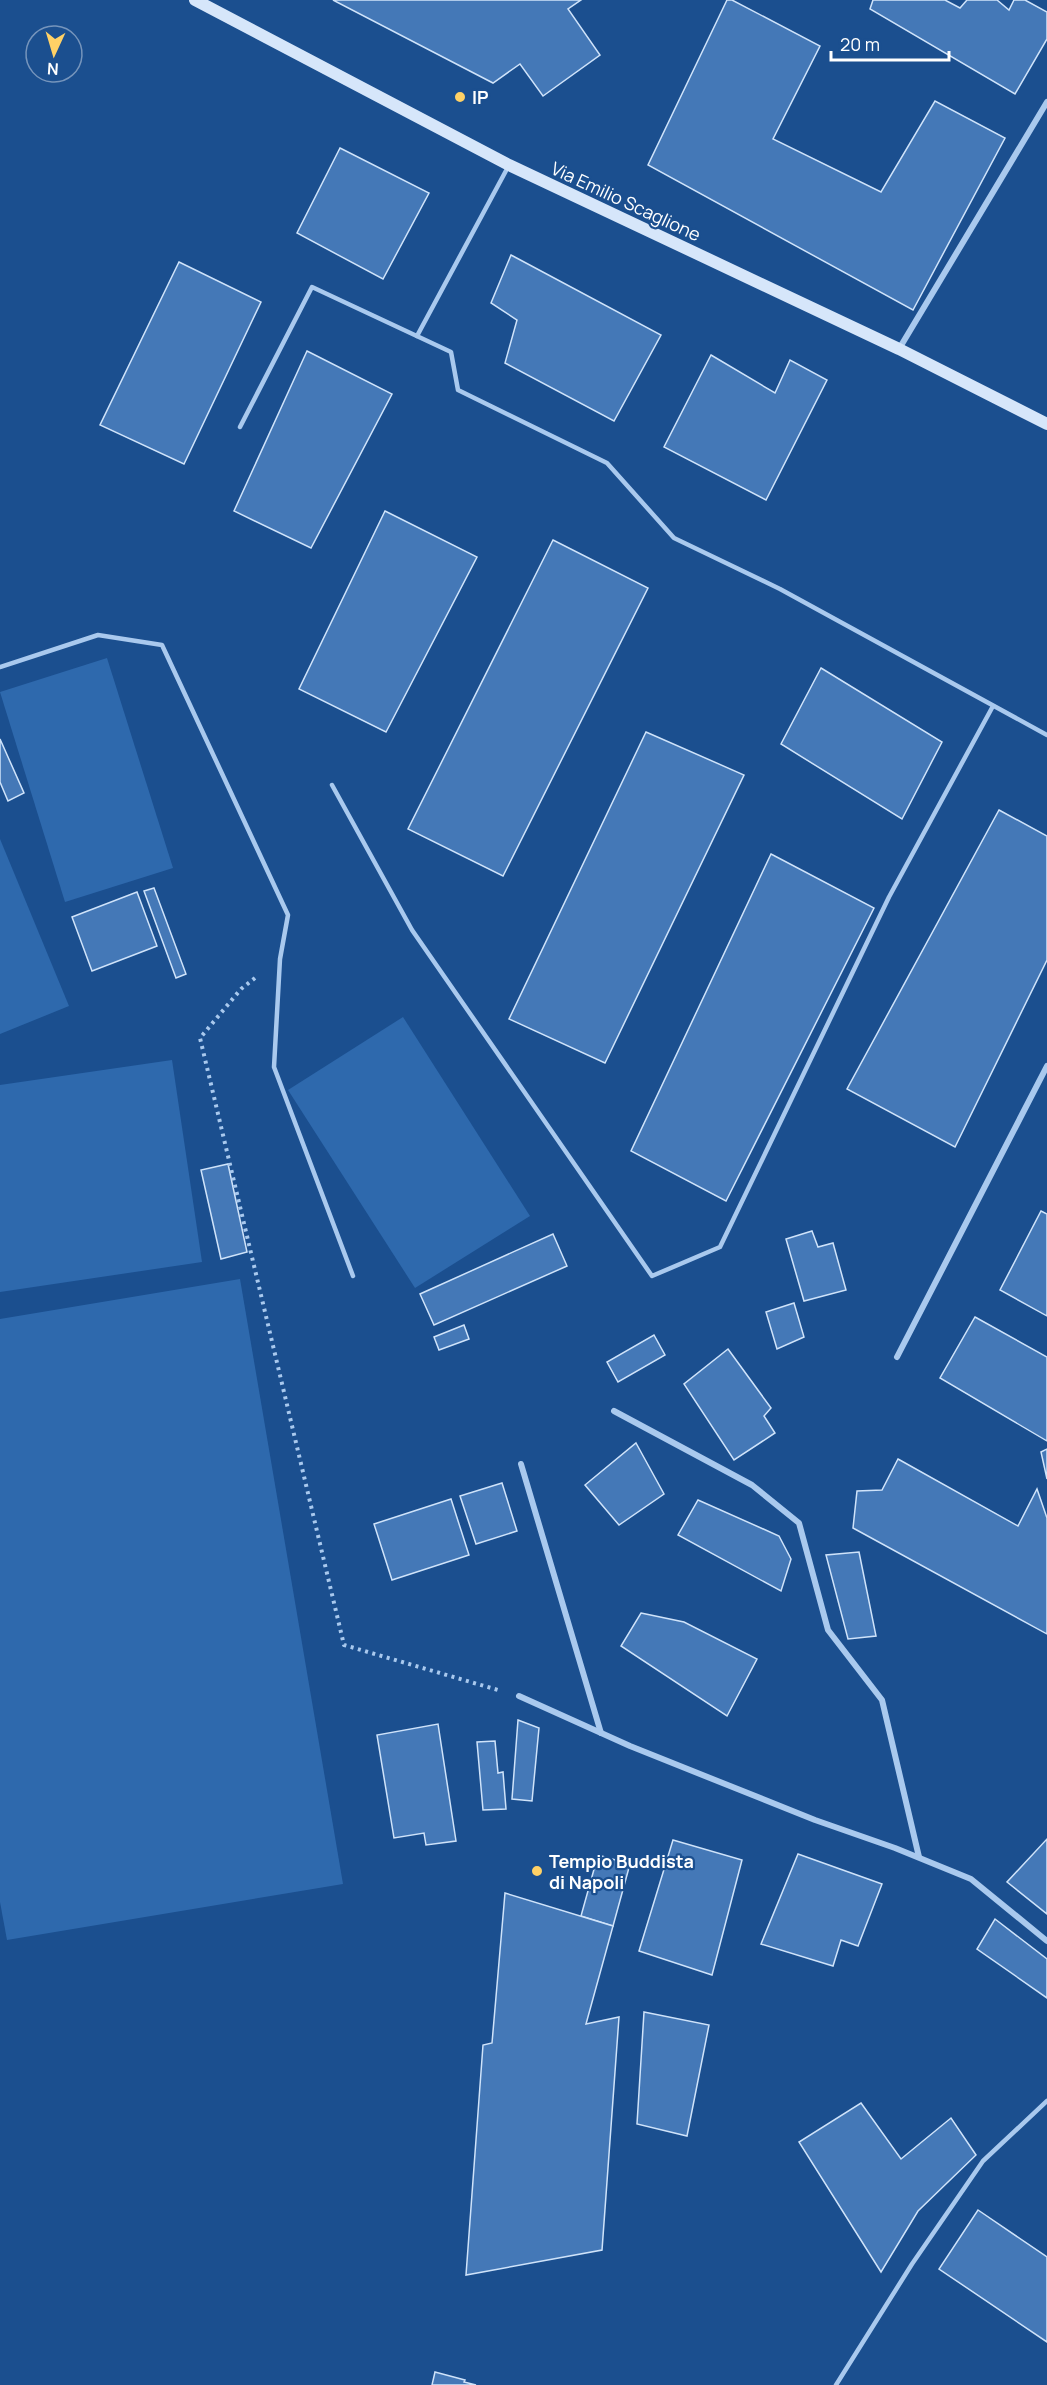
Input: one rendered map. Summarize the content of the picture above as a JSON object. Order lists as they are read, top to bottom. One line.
{"streets":{"main road":["Via Emilio Scaglione"]},"places":["IP","Tempio Buddista di Napoli"],"scale_bar":"20 m","north":"bottom"}
